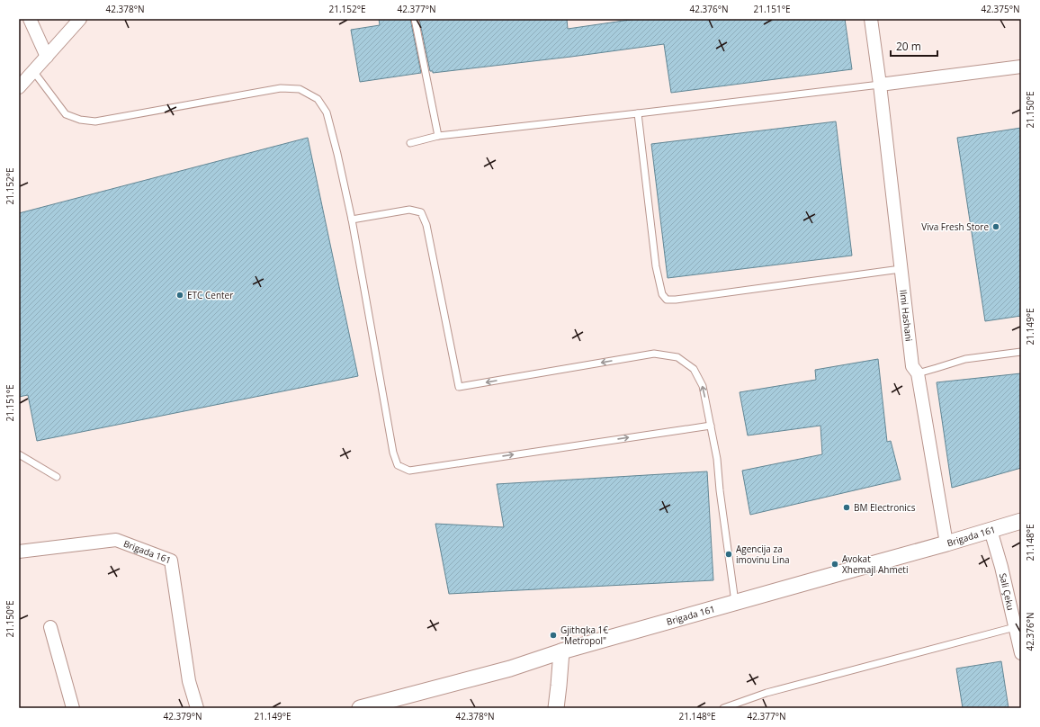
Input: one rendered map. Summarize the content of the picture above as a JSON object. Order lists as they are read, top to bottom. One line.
{"streets":{"street":["Ilmi Hashani","Brigada 161","Sali Çeku"]},"crossings":[["Ilmi Hashani","Brigada 161"],["Brigada 161","Sali Çeku"]],"places":["Viva Fresh Store","ETC Center","BM Electronics","Agencija za imovinu Lina","Avokat Xhemajl Ahmeti","Gjithqka 1€ \"Metropol\""],"scale_bar":"20 m","coordinates":["42.378°N","21.152°E","42.377°N","42.376°N","21.151°E","42.375°N","21.150°E","21.149°E","21.148°E","42.379°N"]}
